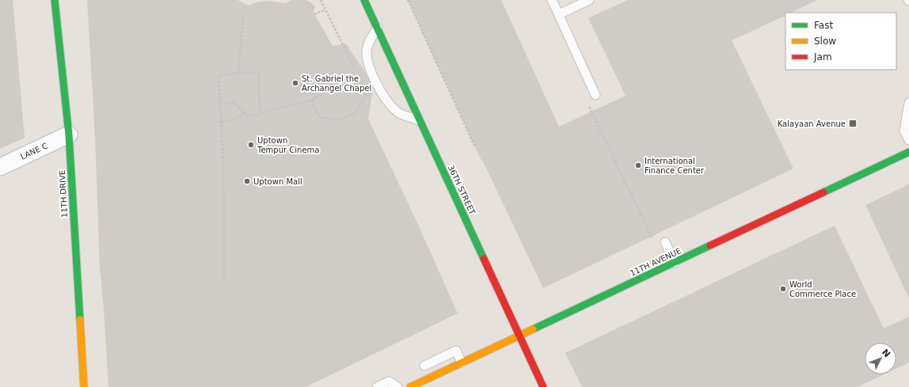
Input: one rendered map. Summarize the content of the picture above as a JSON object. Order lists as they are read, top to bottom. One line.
{"streets":{"street":["LANE C","36TH STREET","11TH DRIVE","11TH AVENUE"]},"crossings":[["LANE C","11TH DRIVE"],["36TH STREET","11TH AVENUE"]],"places":{"other":["St. Gabriel the Archangel Chapel","Uptown Tempur Cinema","International Finance Center","Uptown Mall","World Commerce Place"],"transit":["Kalayaan Avenue"]},"legend":["Fast","Slow","Jam"],"north":"top right"}
